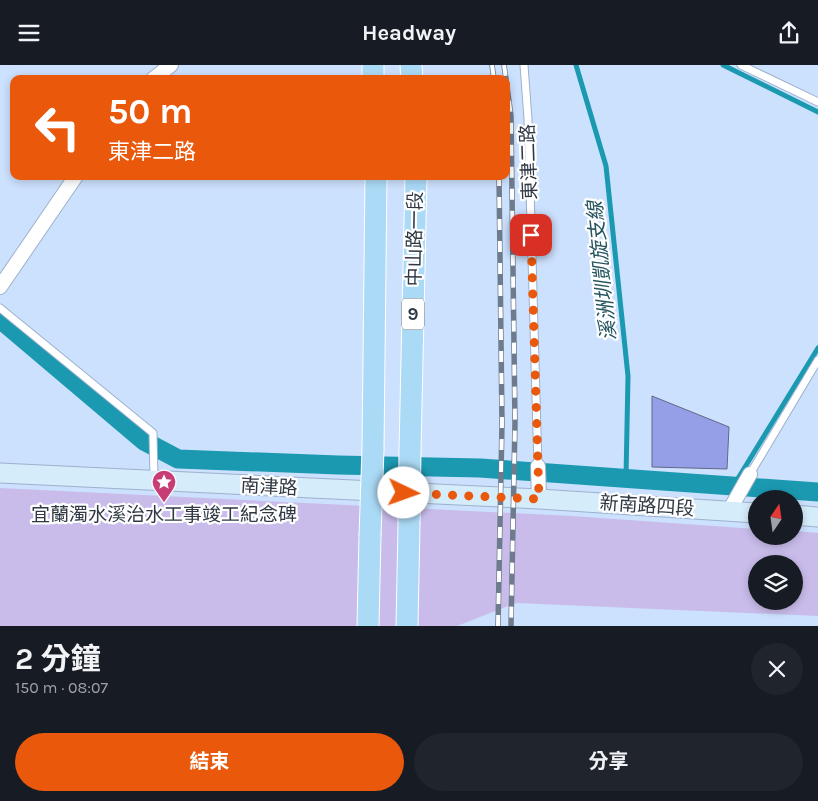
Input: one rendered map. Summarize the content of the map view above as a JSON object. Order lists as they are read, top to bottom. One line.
{"streets":{"main road":["中山路一段","9"],"street":["東津二路","南津路","新南路四段"]},"crossings":[["東津二路","南津路"],["東津二路","新南路四段"],["南津路","新南路四段"]],"water":["溪洲圳凱旋支線"],"places":{"place":["宜蘭濁水溪治水工事竣工紀念碑"]},"north":"top","page":{"header":"Headway","turn":["50 m","東津二路"],"heading":["2 分鐘","150 m · 08:07"],"buttons":["結束","分享"]}}
